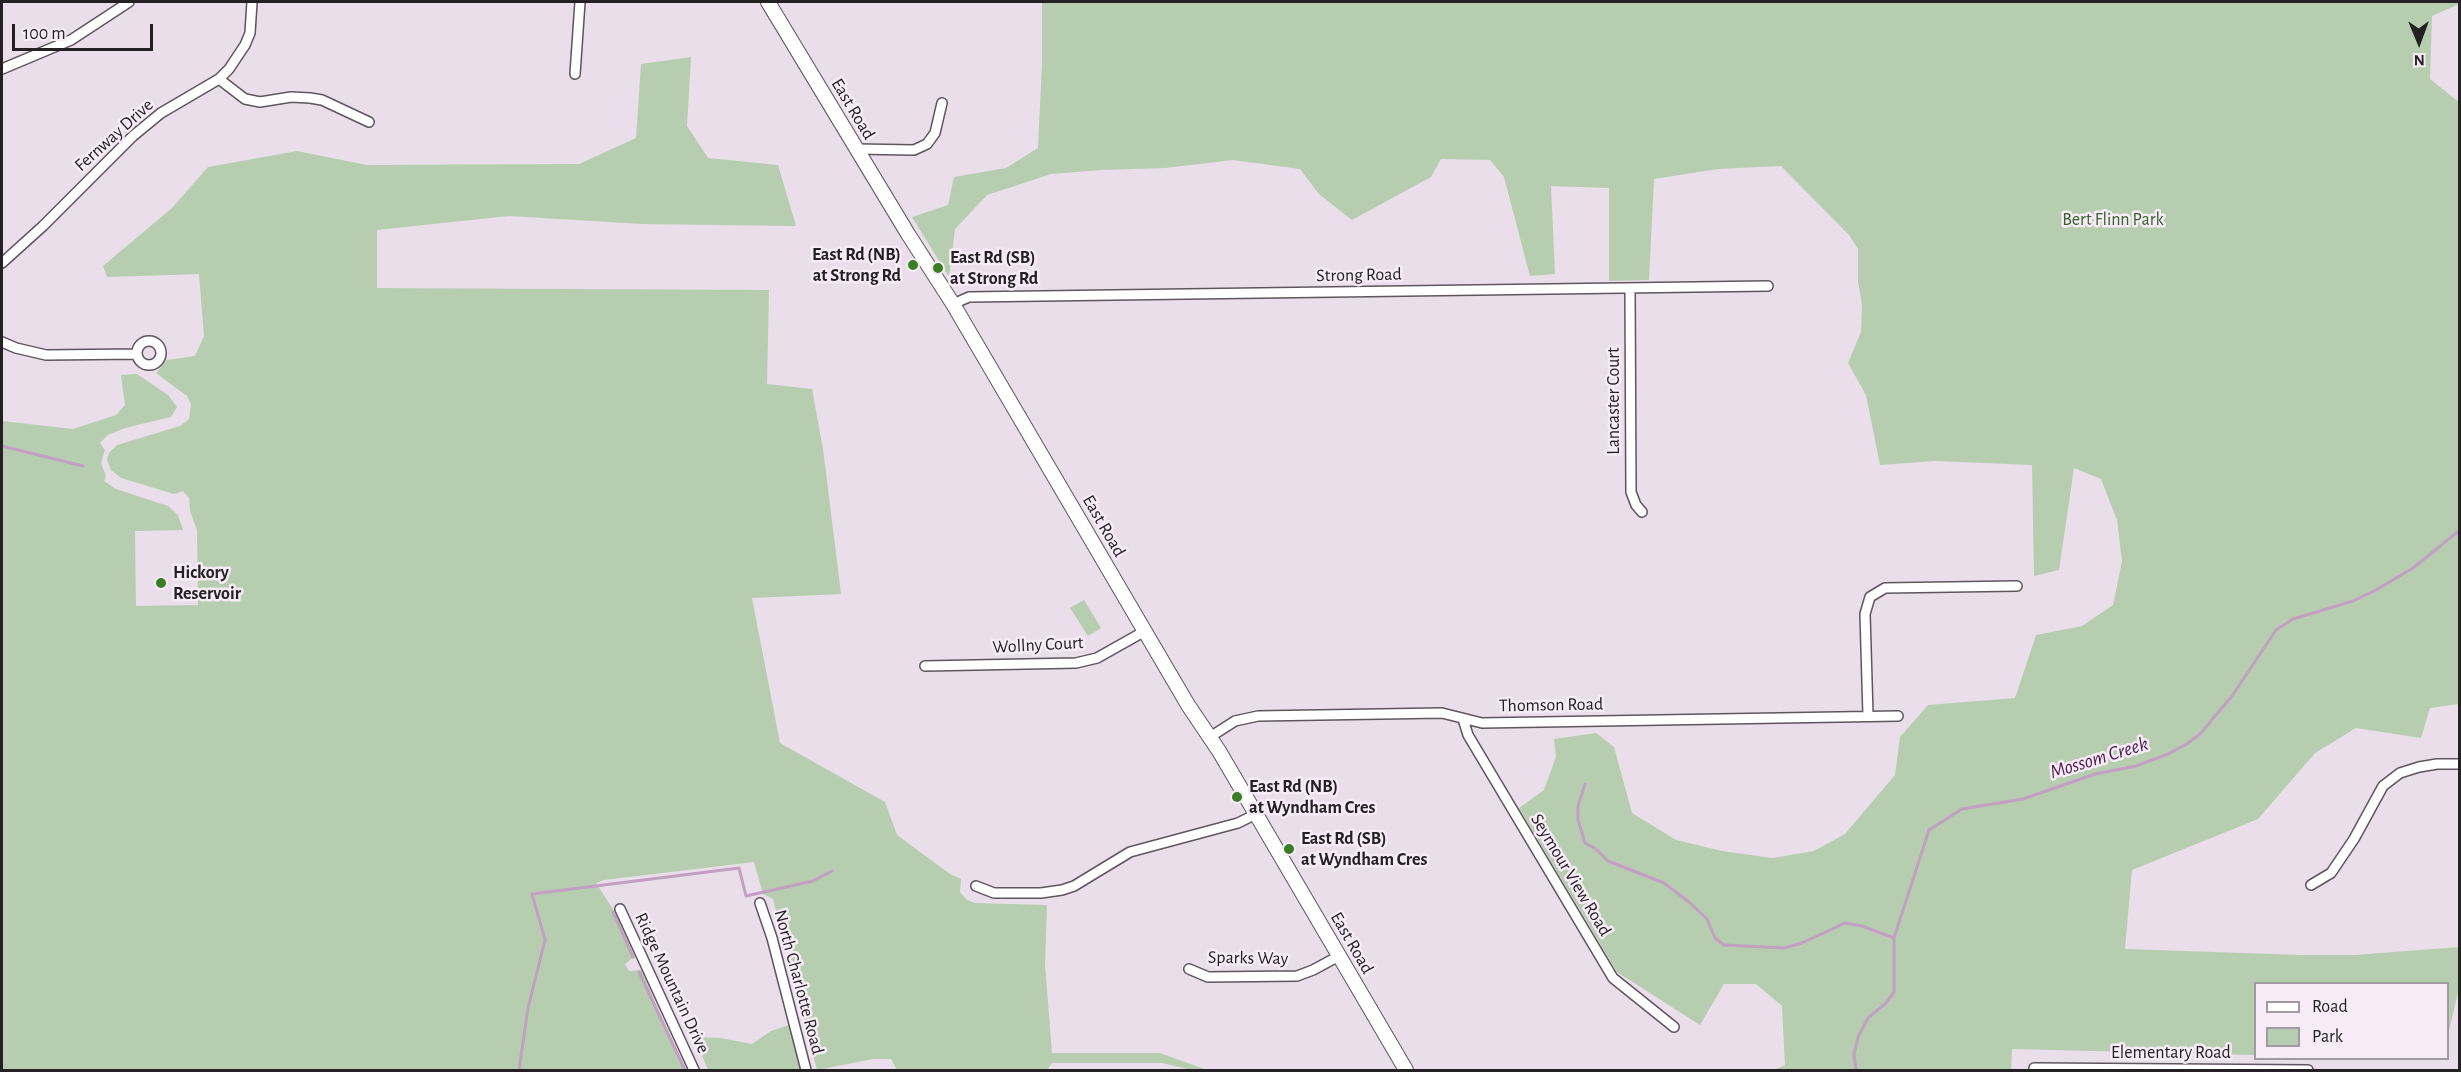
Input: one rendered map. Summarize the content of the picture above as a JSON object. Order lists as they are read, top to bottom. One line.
{"streets":{"main road":["East Road"],"street":["Fernway Drive","Strong Road","Lancaster Court","Wollny Court","Thomson Road","Seymour View Road","Sparks Way","North Charlotte Road","Ridge Mountain Drive","Elementary Road"]},"crossings":[["East Road","Strong Road"],["East Road","Wollny Court"],["East Road","Thomson Road"],["East Road","Sparks Way"],["Strong Road","Lancaster Court"],["Thomson Road","Seymour View Road"]],"water":["Mossom Creek"],"parks":["Bert Flinn Park"],"places":["East Rd (NB) at Strong Rd","East Rd (SB) at Strong Rd","Hickory Reservoir","East Rd (NB) at Wyndham Cres","East Rd (SB) at Wyndham Cres"],"legend":["Road","Park"],"scale_bar":"100 m","north":"bottom"}
